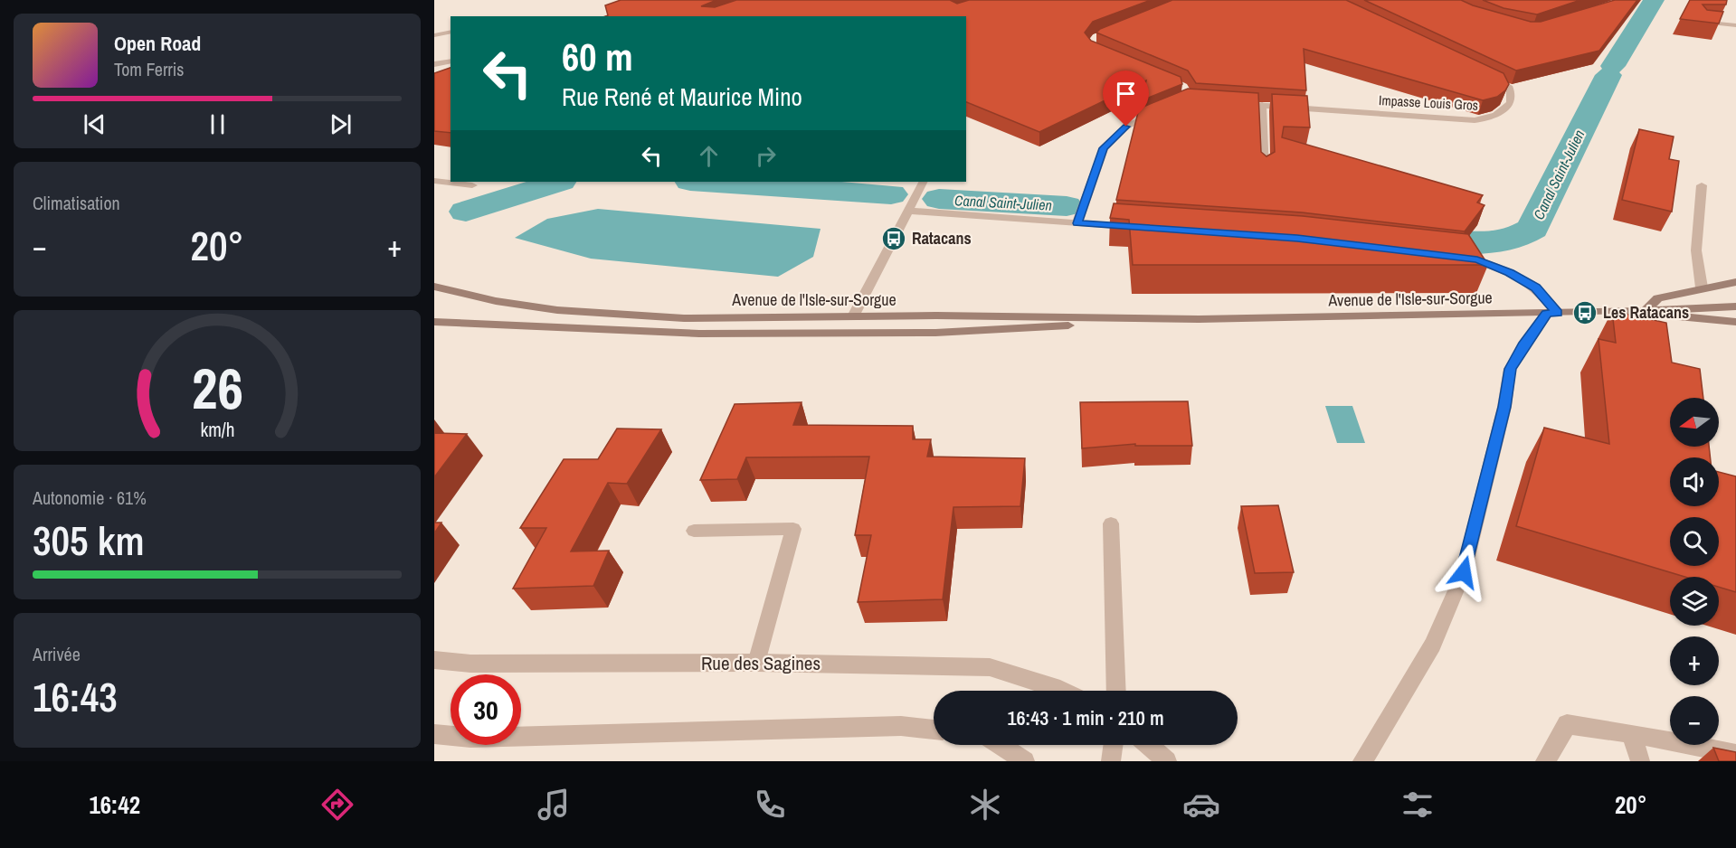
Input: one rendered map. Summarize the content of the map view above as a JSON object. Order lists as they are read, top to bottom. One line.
{"streets":{"main road":["Avenue de l'Isle-sur-Sorgue"],"street":["Impasse Louis Gros","Rue des Sagines"]},"water":["Canal Saint-Julien"],"places":{"bus stop":["Ratacans","Les Ratacans"]},"north":"left","page":{"turn":["60 m","Rue René et Maurice Mino"],"song":["Open Road","Tom Ferris"],"tile":["Climatisation",["Autonomie · 61%","305 km"],["Arrivée","16:43"]],"heat":["−","20°","+"],"map_buttons":["+","−"],"limit":"30","trip":"16:43 · 1 min · 210 m","tabs":["16:42","20°"],"gauge":["26","km/h"]}}
